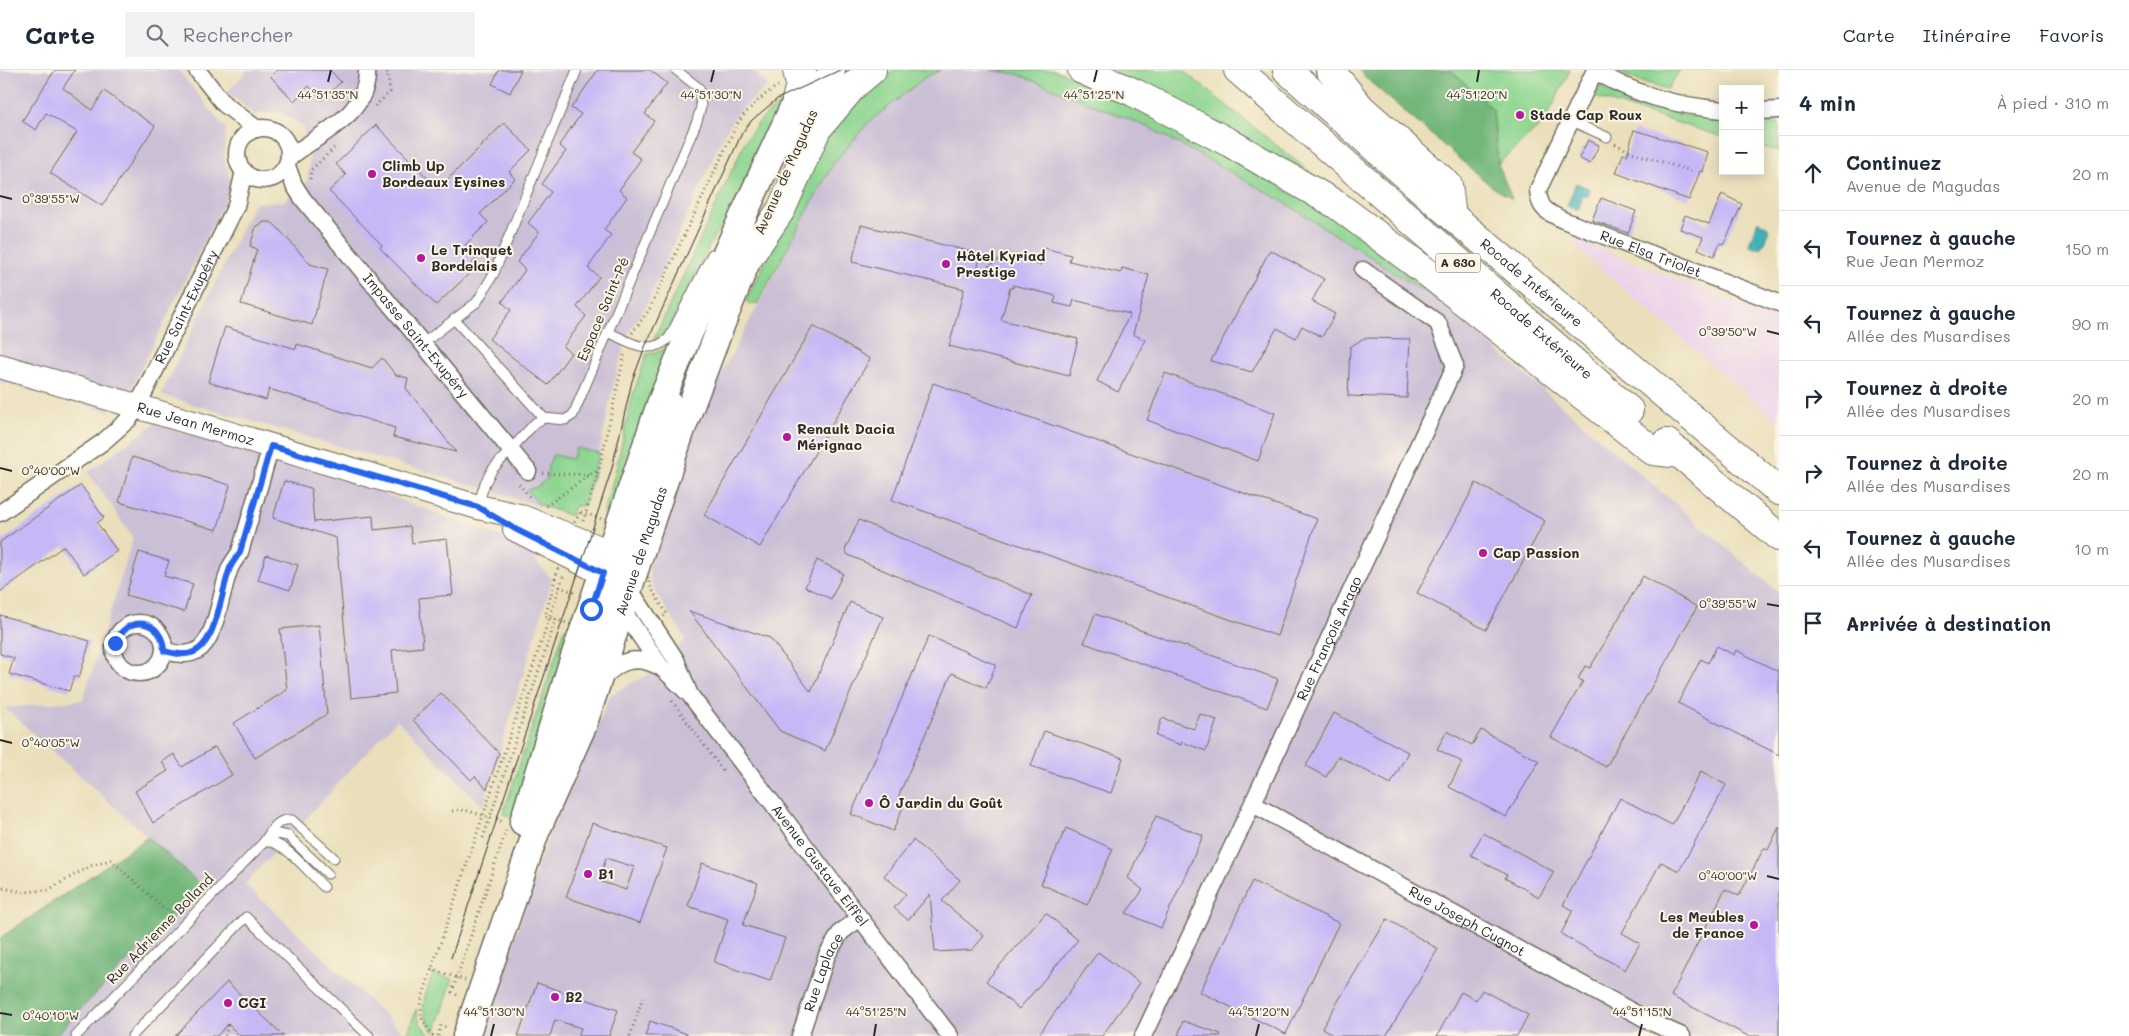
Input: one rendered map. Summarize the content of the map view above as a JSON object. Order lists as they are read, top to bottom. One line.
{"streets":{"highway":["A 630","Rocade Intérieure","Rocade Extérieure"],"main road":["Avenue de Magudas","Rue Jean Mermoz"],"street":["Rue Elsa Triolet","Rue Saint-Exupéry","Impasse Saint-Exupéry","Rue François Arago","Avenue Gustave Eiffel","Rue Joseph Cugnot","Rue Laplace"],"lane":["Espace Saint-Pé","Rue Adrienne Bolland"]},"crossings":[["Avenue de Magudas","Rue Jean Mermoz"],["Avenue de Magudas","Avenue Gustave Eiffel"],["Rue Saint-Exupéry","Impasse Saint-Exupéry"],["Rue Saint-Exupéry","Rue Jean Mermoz"],["Rue Jean Mermoz","Avenue Gustave Eiffel"],["Rue François Arago","Rue Joseph Cugnot"],["Avenue Gustave Eiffel","Rue Laplace"]],"places":["Stade Cap Roux","Climb Up Bordeaux Eysines","Le Trinquet Bordelais","Hôtel Kyriad Prestige","Renault Dacia Mérignac","Cap Passion","Ô Jardin du Goût","B1","Les Meubles de France","B2","CGI"],"page":{"header":"Carte","search":"Rechercher","nav":["Carte","Itinéraire","Favoris"],"heading":["4 min","À pied · 310 m"],"map_buttons":["+","−"],"list":[["Continuez","Avenue de Magudas","20 m"],["Tournez à gauche","Rue Jean Mermoz","150 m"],["Tournez à gauche","Allée des Musardises","90 m"],["Tournez à droite","Allée des Musardises","20 m"],["Tournez à droite","Allée des Musardises","20 m"],["Tournez à gauche","Allée des Musardises","10 m"],"Arrivée à destination"]},"coordinates":["44°51'35\"N","44°51'30\"N","44°51'25\"N","44°51'20\"N","0°39'55\"W","0°39'50\"W","0°40'00\"W","0°40'05\"W","44°51'15\"N","0°40'10\"W"]}
